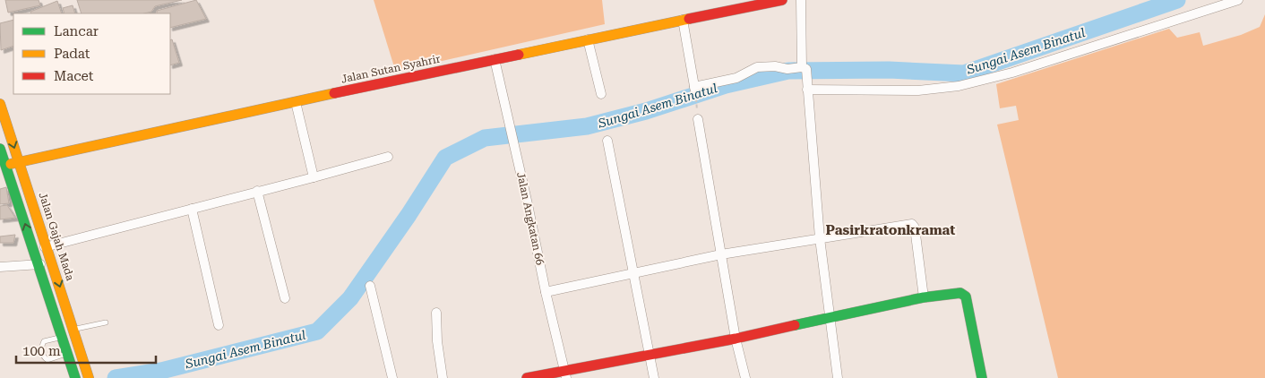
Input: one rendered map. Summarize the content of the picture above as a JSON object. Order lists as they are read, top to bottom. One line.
{"streets":{"main road":["Jalan Sutan Syahrir","Jalan Gajah Mada"],"street":["Jalan Angkatan 66"]},"crossings":[["Jalan Sutan Syahrir","Jalan Angkatan 66"],["Jalan Sutan Syahrir","Jalan Gajah Mada"]],"districts":["Pasirkratonkramat"],"water":["Sungai Asem Binatul"],"legend":["Lancar","Padat","Macet"],"scale_bar":"100 m"}
